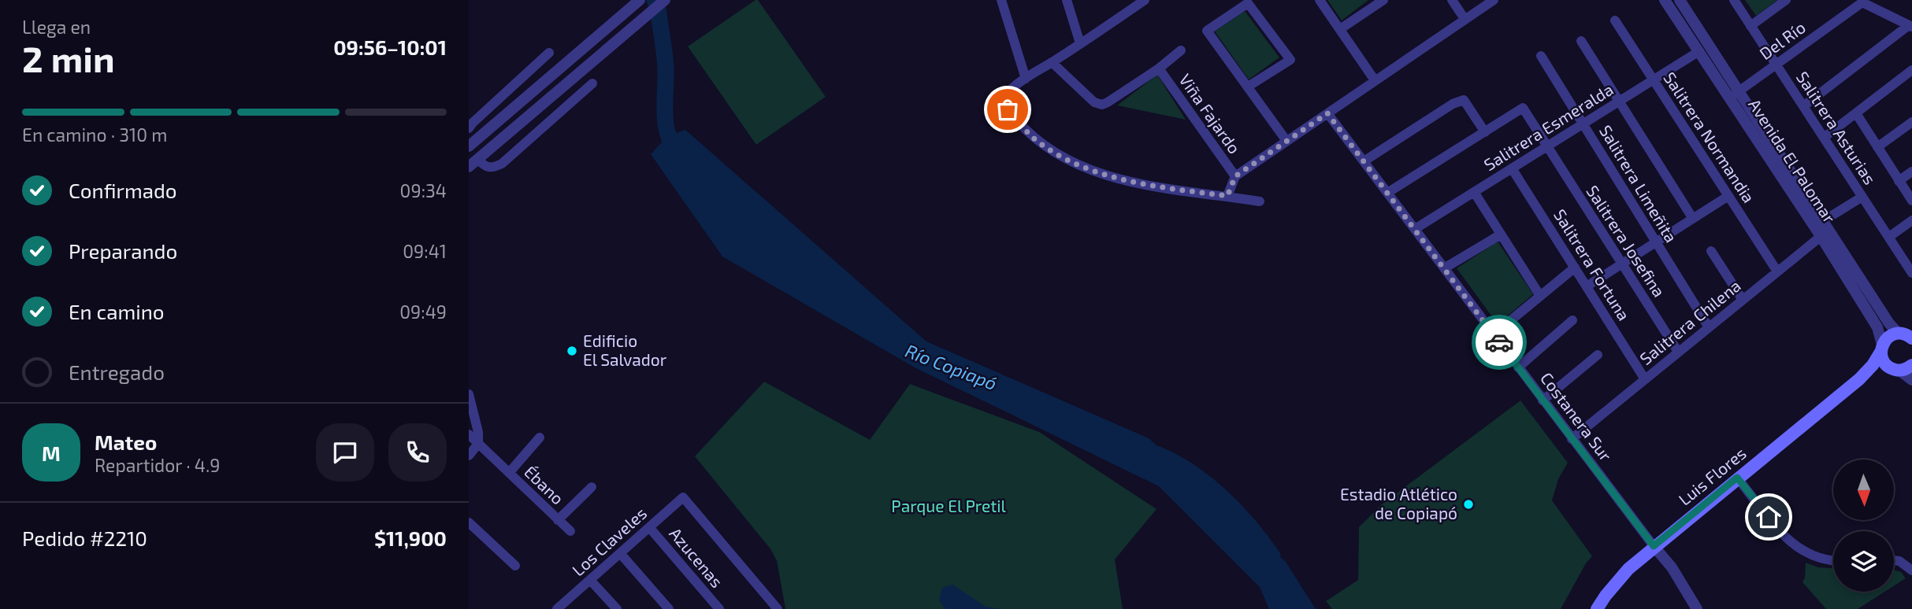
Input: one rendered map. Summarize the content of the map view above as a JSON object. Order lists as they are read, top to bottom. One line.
{"streets":{"main road":["Luis Flores"],"street":["Del Río","Viña Fajardo","Salitrera Esmeralda","Salitrera Asturias","Salitrera Normandia","Avenida El Palomar","Salitrera Limeñita","Salitrera Josefina","Salitrera Fortuna","Salitrera Chilena","Costanera Sur","Ébano","Los Claveles","Azucenas"]},"crossings":[["Del Río","Salitrera Asturias"],["Del Río","Avenida El Palomar"],["Salitrera Esmeralda","Salitrera Normandia"],["Salitrera Esmeralda","Avenida El Palomar"],["Salitrera Esmeralda","Salitrera Limeñita"],["Salitrera Esmeralda","Salitrera Josefina"],["Salitrera Esmeralda","Salitrera Fortuna"],["Salitrera Esmeralda","Costanera Sur"],["Salitrera Asturias","Salitrera Chilena"],["Salitrera Normandia","Salitrera Chilena"],["Avenida El Palomar","Salitrera Chilena"],["Avenida El Palomar","Luis Flores"],["Salitrera Limeñita","Salitrera Chilena"],["Salitrera Josefina","Salitrera Chilena"],["Salitrera Fortuna","Salitrera Chilena"],["Salitrera Chilena","Costanera Sur"],["Costanera Sur","Luis Flores"],["Los Claveles","Azucenas"]],"water":["Río Copiapó"],"parks":["Parque El Pretil"],"places":["Edificio El Salvador","Estadio Atlético de Copiapó"],"north":"bottom","page":{"heading":["2 min","Llega en","09:56–10:01"],"panel":["Mateo","Repartidor · 4.9","Pedido #2210","$11,900"],"bar":"En camino · 310 m","list":[["Confirmado","09:34"],["Preparando","09:41"],["En camino","09:49"],"Entregado"],"round":"M"}}
